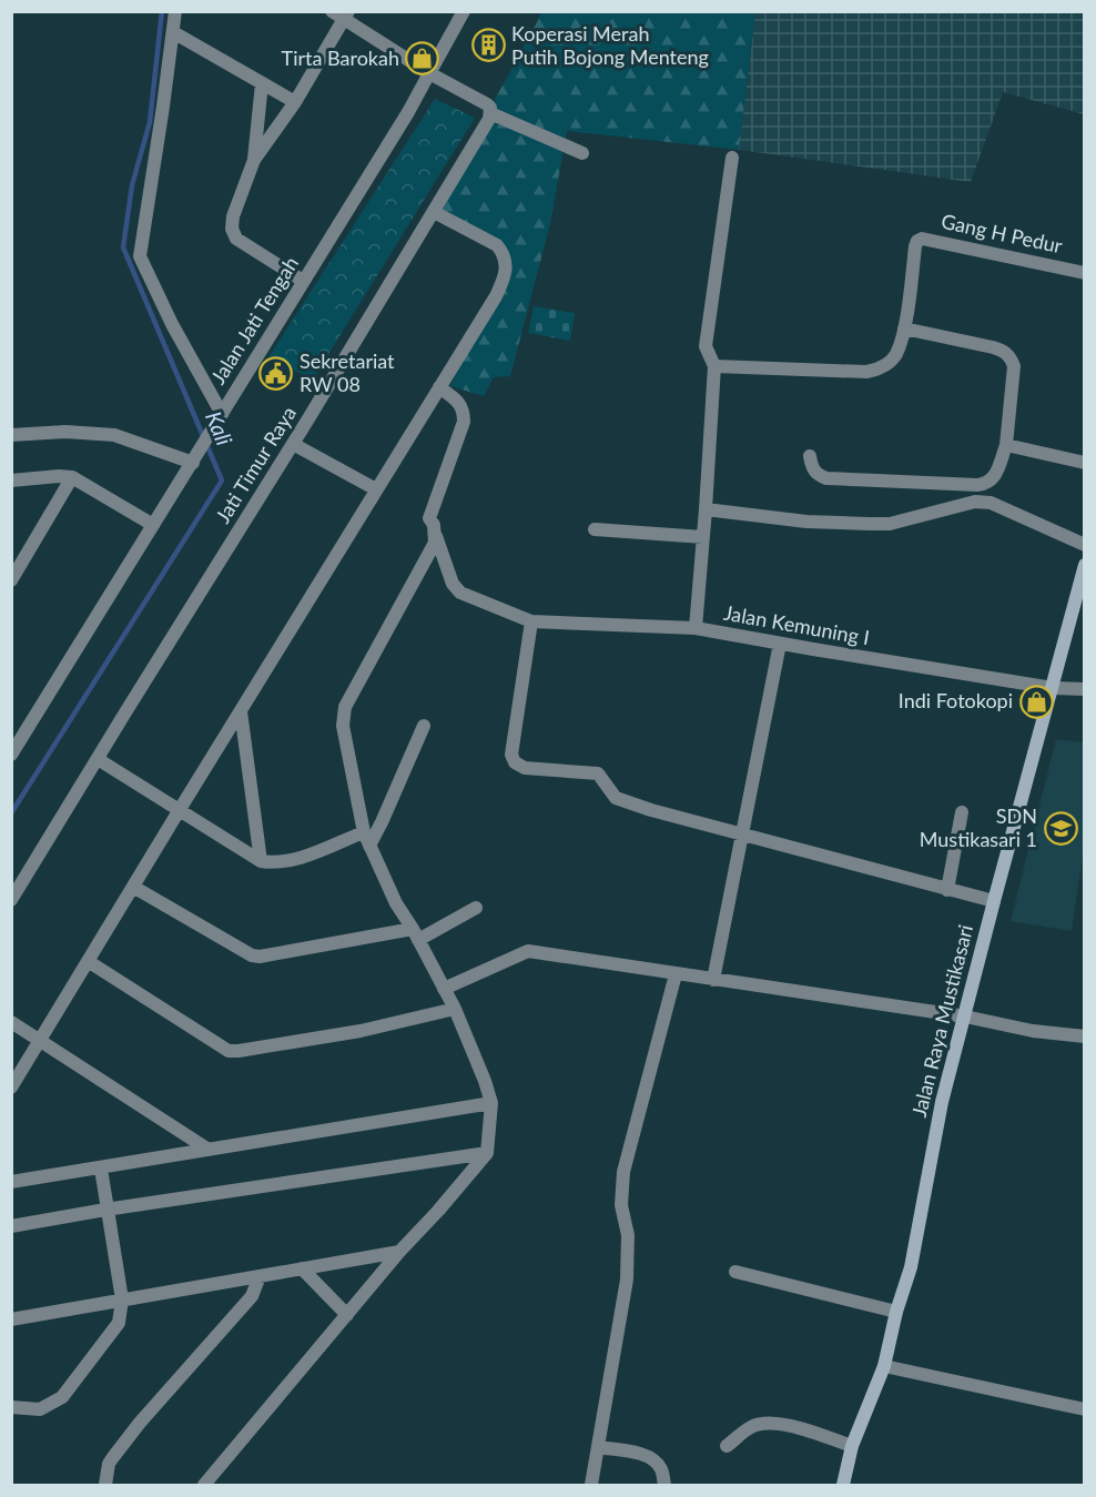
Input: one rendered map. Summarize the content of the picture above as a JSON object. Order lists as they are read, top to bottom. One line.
{"streets":{"main road":["Jalan Raya Mustikasari"],"street":["Gang H Pedur","Jalan Jati Tengah","Jati Timur Raya","Jalan Kemuning I"]},"crossings":[["Jalan Kemuning I","Jalan Raya Mustikasari"]],"water":["Kali"],"places":{"building":["Koperasi Merah Putih Bojong Menteng"],"shop":["Tirta Barokah","Indi Fotokopi"],"public building":["Sekretariat RW 08"],"school or university":["SDN Mustikasari 1"]}}
